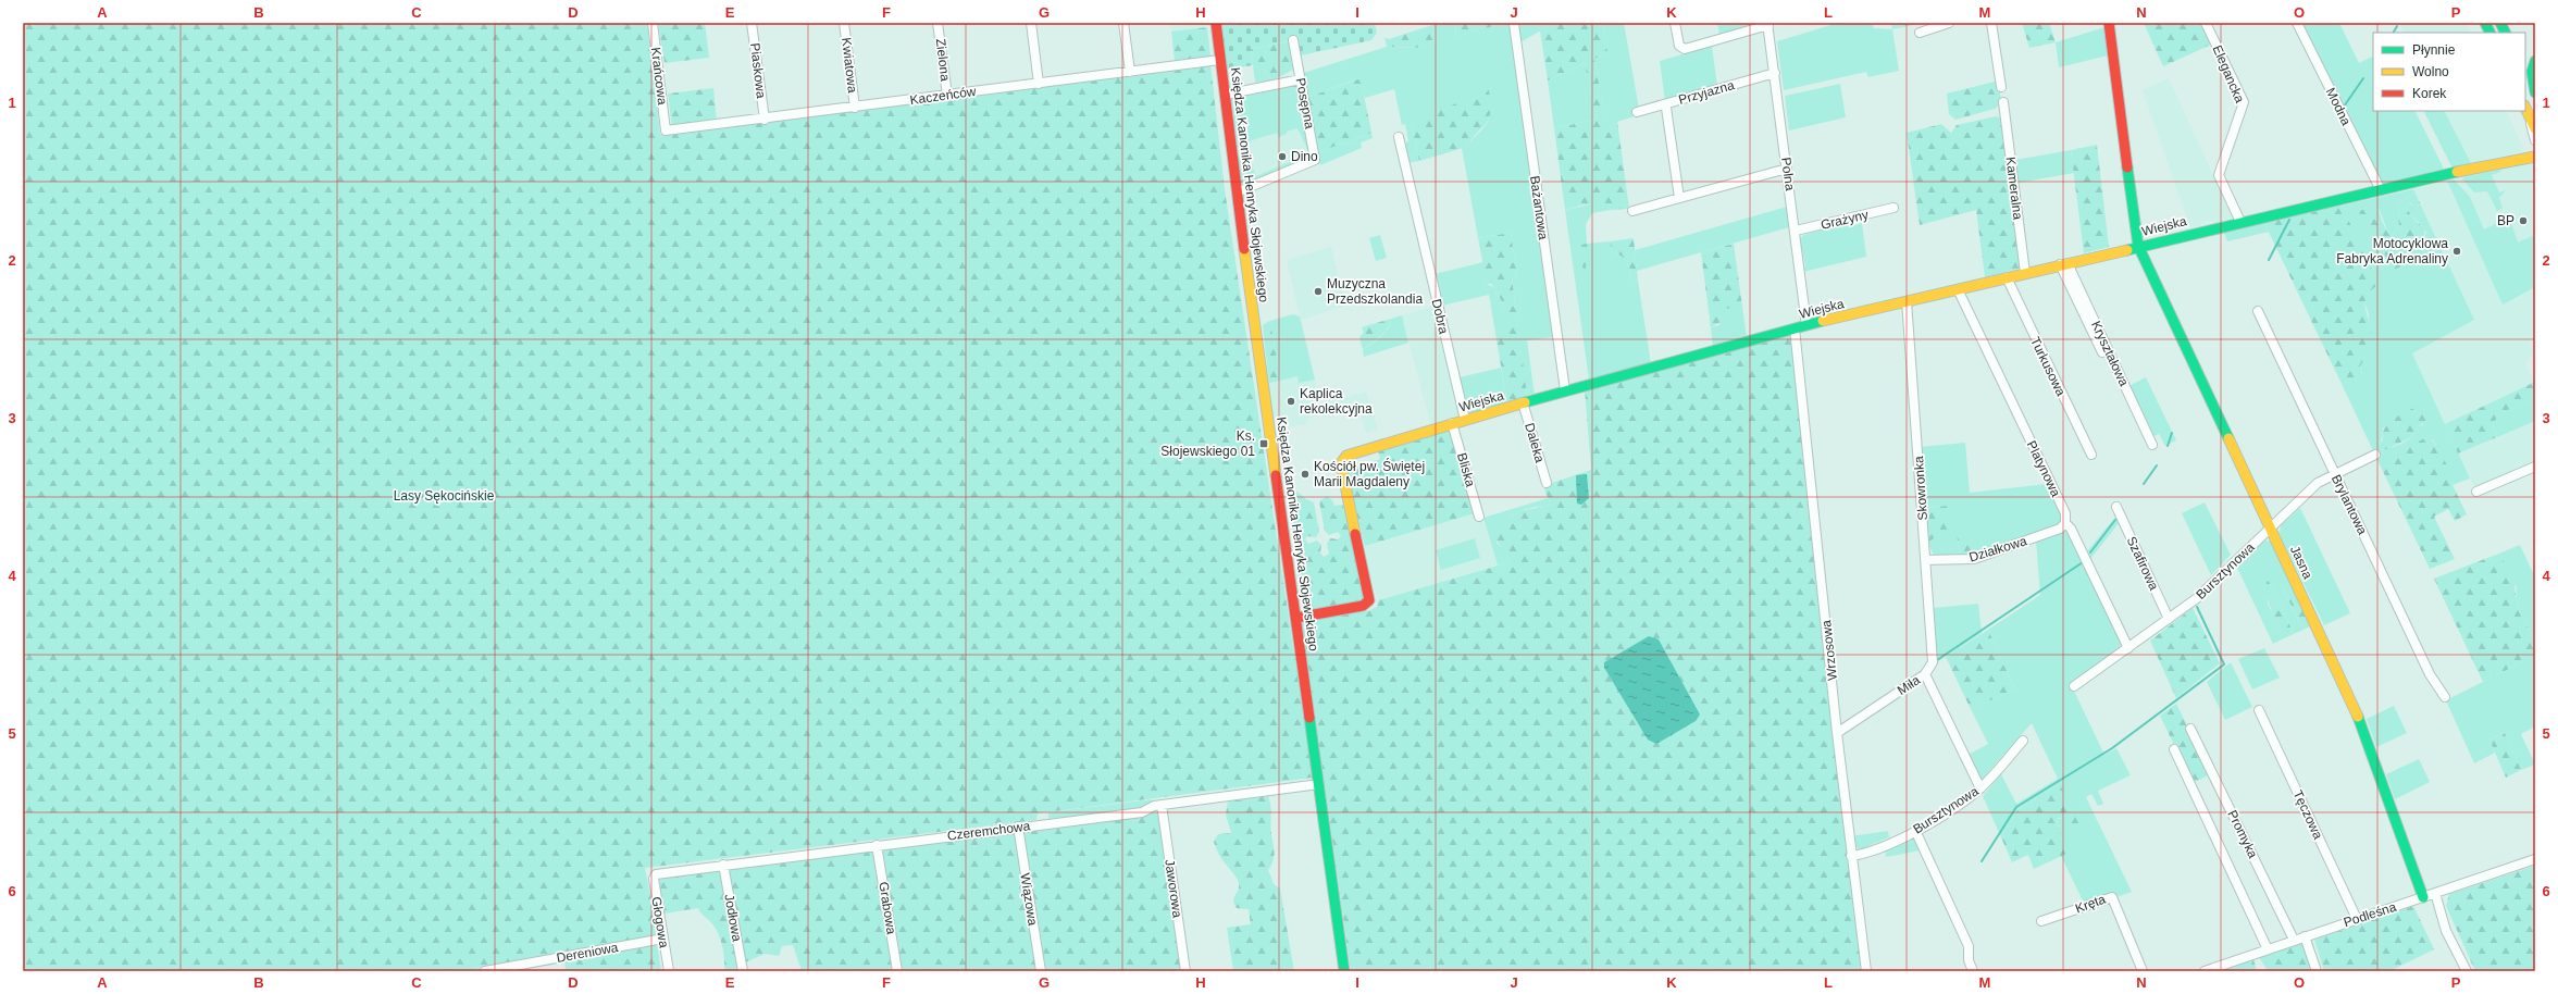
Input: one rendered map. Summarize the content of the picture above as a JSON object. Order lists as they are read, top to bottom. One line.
{"streets":{"street":["Zielona","Kwiatowa","Piaskowa","Elegancka","Krańcowa","Przyjazna","Kaczeńców","Posępna","Modna","Polna","Księdza Kanonika Henryka Słojewskiego","Kameralna","Bażantowa","Grażyny","Wiejska","Dobra","Kryształowa","Turkusowa","Daleka","Platynowa","Bliska","Skowronka","Brylantowa","Działkowa","Jasna","Szafirowa","Bursztynowa","Wrzosowa","Miła","Tęczowa","Czeremchowa","Promyka","Jaworowa","Wiązowa","Kręta","Grabowa","Podleśna","Jodłowa","Głogowa","Dereniowa"]},"crossings":[["Zielona","Kaczeńców"],["Kwiatowa","Kaczeńców"],["Piaskowa","Kaczeńców"],["Elegancka","Wiejska"],["Krańcowa","Kaczeńców"],["Przyjazna","Polna"],["Kaczeńców","Księdza Kanonika Henryka Słojewskiego"],["Posępna","Księdza Kanonika Henryka Słojewskiego"],["Modna","Wiejska"],["Polna","Grażyny"],["Polna","Wiejska"],["Księdza Kanonika Henryka Słojewskiego","Wiejska"],["Księdza Kanonika Henryka Słojewskiego","Czeremchowa"],["Kameralna","Wiejska"],["Bażantowa","Wiejska"],["Wiejska","Dobra"],["Wiejska","Kryształowa"],["Wiejska","Turkusowa"],["Wiejska","Daleka"],["Wiejska","Platynowa"],["Wiejska","Bliska"],["Wiejska","Skowronka"],["Wiejska","Jasna"],["Wiejska","Wrzosowa"],["Platynowa","Działkowa"],["Platynowa","Bursztynowa"],["Skowronka","Działkowa"],["Skowronka","Miła"],["Brylantowa","Bursztynowa"],["Jasna","Bursztynowa"],["Jasna","Podleśna"],["Szafirowa","Bursztynowa"],["Bursztynowa","Wrzosowa"],["Bursztynowa","Miła"],["Wrzosowa","Miła"],["Tęczowa","Podleśna"],["Czeremchowa","Jaworowa"],["Czeremchowa","Wiązowa"],["Czeremchowa","Grabowa"],["Czeremchowa","Jodłowa"],["Czeremchowa","Głogowa"],["Promyka","Podleśna"],["Głogowa","Dereniowa"]],"parks":["Lasy Sękocińskie"],"places":{"other":["Dino","BP","Motocyklowa Fabryka Adrenaliny","Muzyczna Przedszkolandia","Kaplica rekolekcyjna","Kościół pw. Świętej Marii Magdaleny"],"transit":["Ks. Słojewskiego 01"]},"legend":["Płynnie","Wolno","Korek"],"grid":{"columns":["A","B","C","D","E","F","G","H","I","J","K","L","M","N","O","P"],"rows":["1","2","3","4","5","6"]}}
